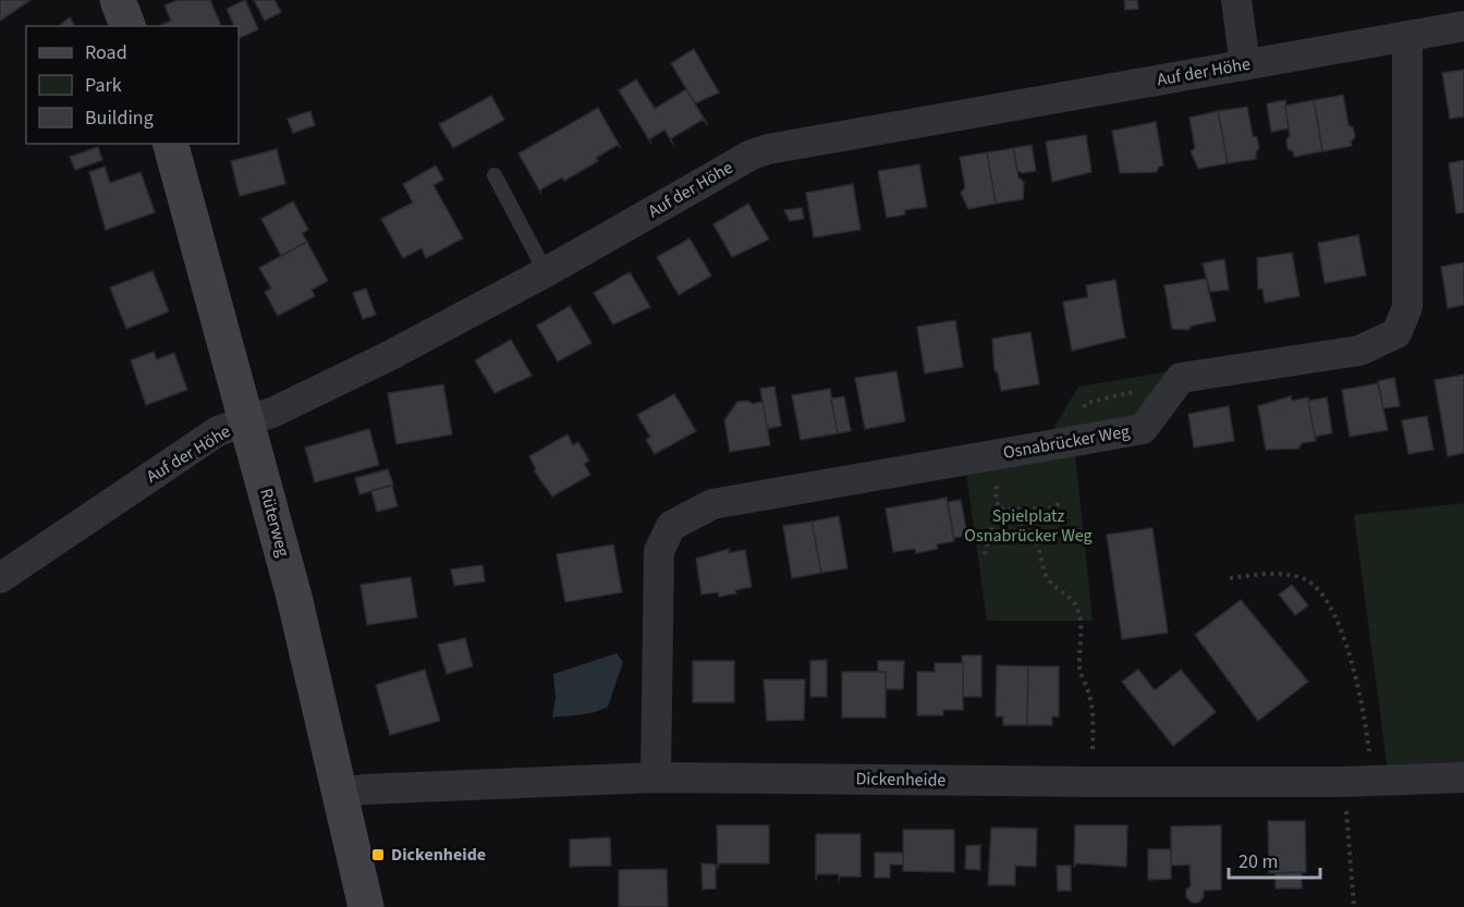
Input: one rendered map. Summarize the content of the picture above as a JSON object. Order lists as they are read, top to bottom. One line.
{"streets":{"street":["Auf der Höhe","Osnabrücker Weg","Rüterweg","Dickenheide"]},"crossings":[["Auf der Höhe","Osnabrücker Weg"],["Auf der Höhe","Rüterweg"],["Osnabrücker Weg","Dickenheide"],["Rüterweg","Dickenheide"]],"parks":["Spielplatz Osnabrücker Weg"],"places":{"transit":["Dickenheide"]},"legend":["Road","Park","Building"],"scale_bar":"20 m"}
